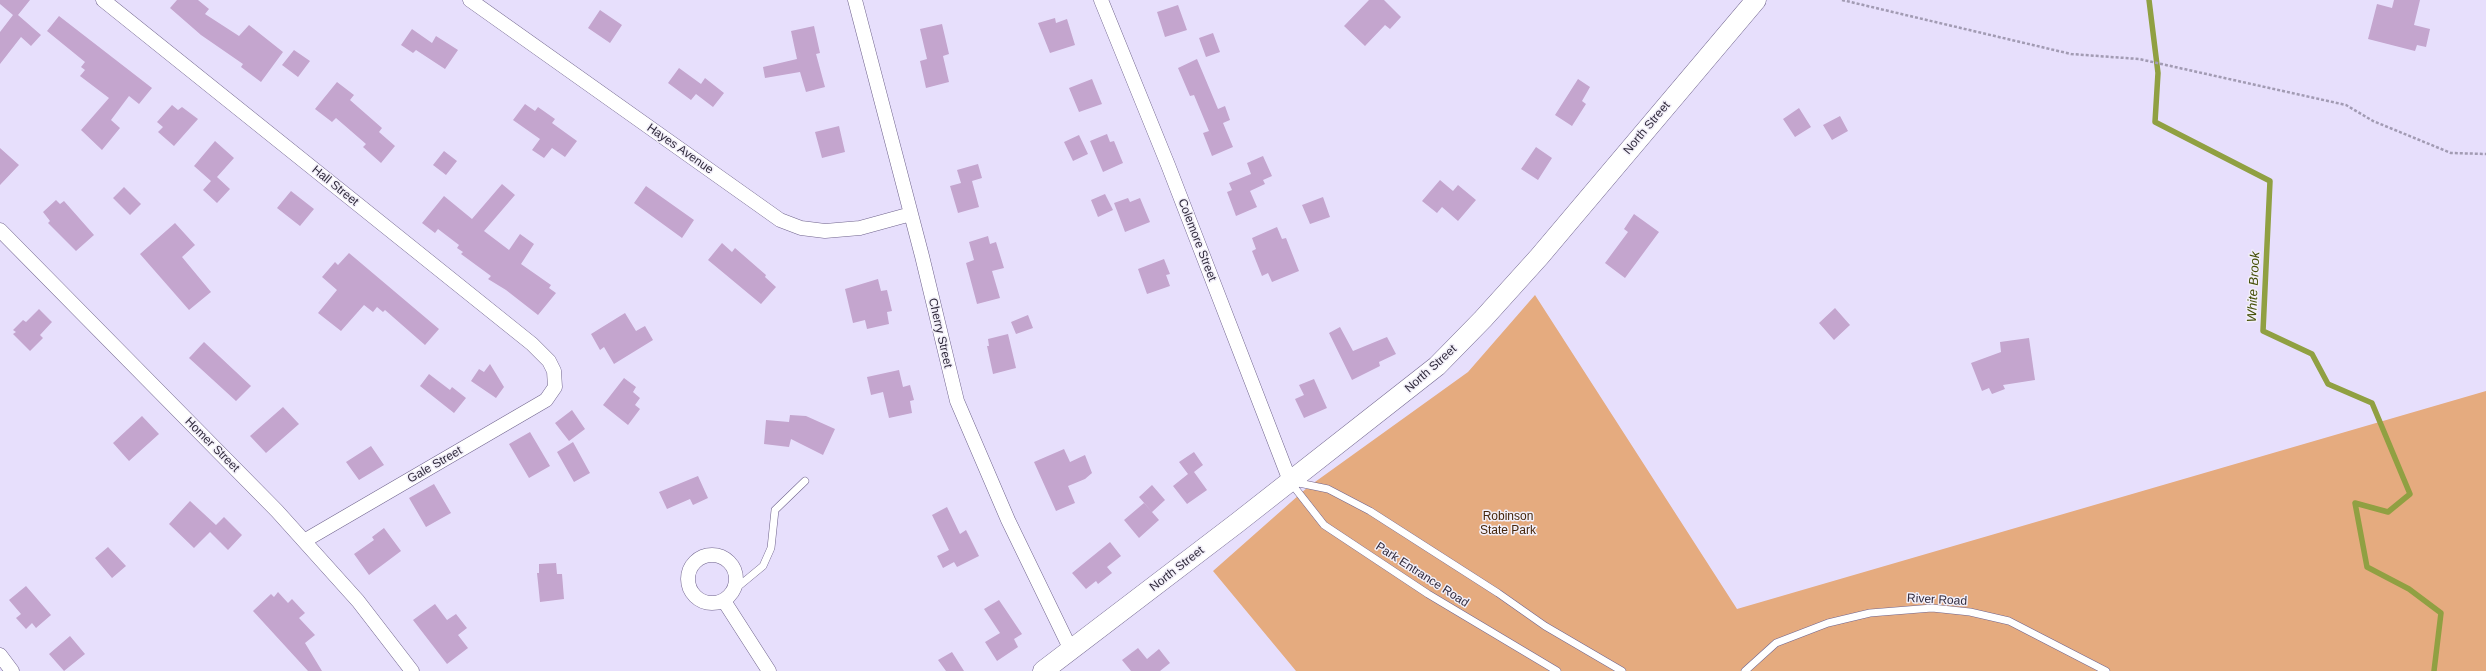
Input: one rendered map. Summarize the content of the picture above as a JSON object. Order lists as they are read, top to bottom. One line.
{"streets":{"main road":["North Street"],"street":["Hayes Avenue","Hall Street","Colemore Street","Cherry Street","Homer Street","Gale Street"],"lane":["Park Entrance Road","River Road"]},"crossings":[["North Street","Colemore Street"],["North Street","Cherry Street"],["North Street","Park Entrance Road"],["Hayes Avenue","Cherry Street"],["Hall Street","Gale Street"],["Colemore Street","Park Entrance Road"],["Homer Street","Gale Street"]],"water":["White Brook"],"parks":["Robinson State Park"]}
